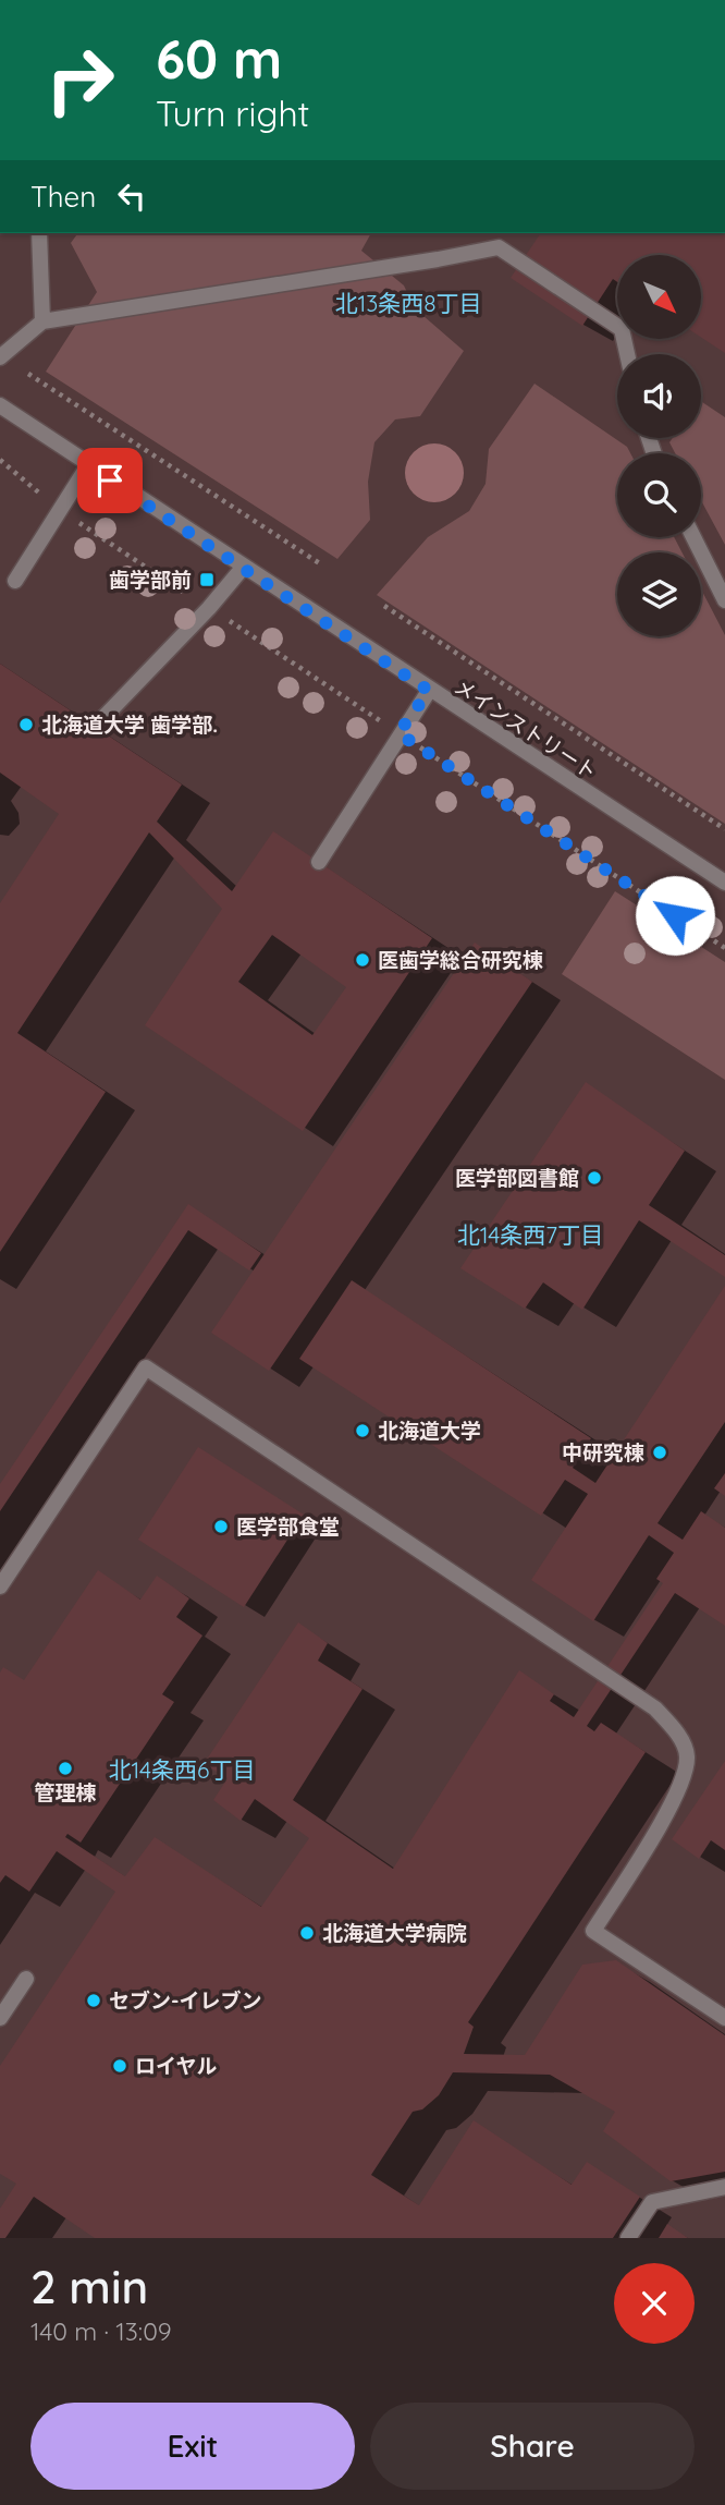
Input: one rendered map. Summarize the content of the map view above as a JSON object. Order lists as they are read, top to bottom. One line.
{"streets":{"lane":["メインストリート"]},"districts":["北13条西8丁目","北14条西7丁目","北14条西6丁目"],"places":{"transit":["歯学部前"],"other":["北海道大学 歯学部.","医歯学総合研究棟","医学部図書館","北海道大学","中研究棟","医学部食堂","管理棟","北海道大学病院","セブン-イレブン","ロイヤル"]},"north":"bottom right","page":{"turn":["60 m","Turn right"],"then":"Then","heading":["2 min","140 m · 13:09"],"buttons":["Exit","Share"]}}
